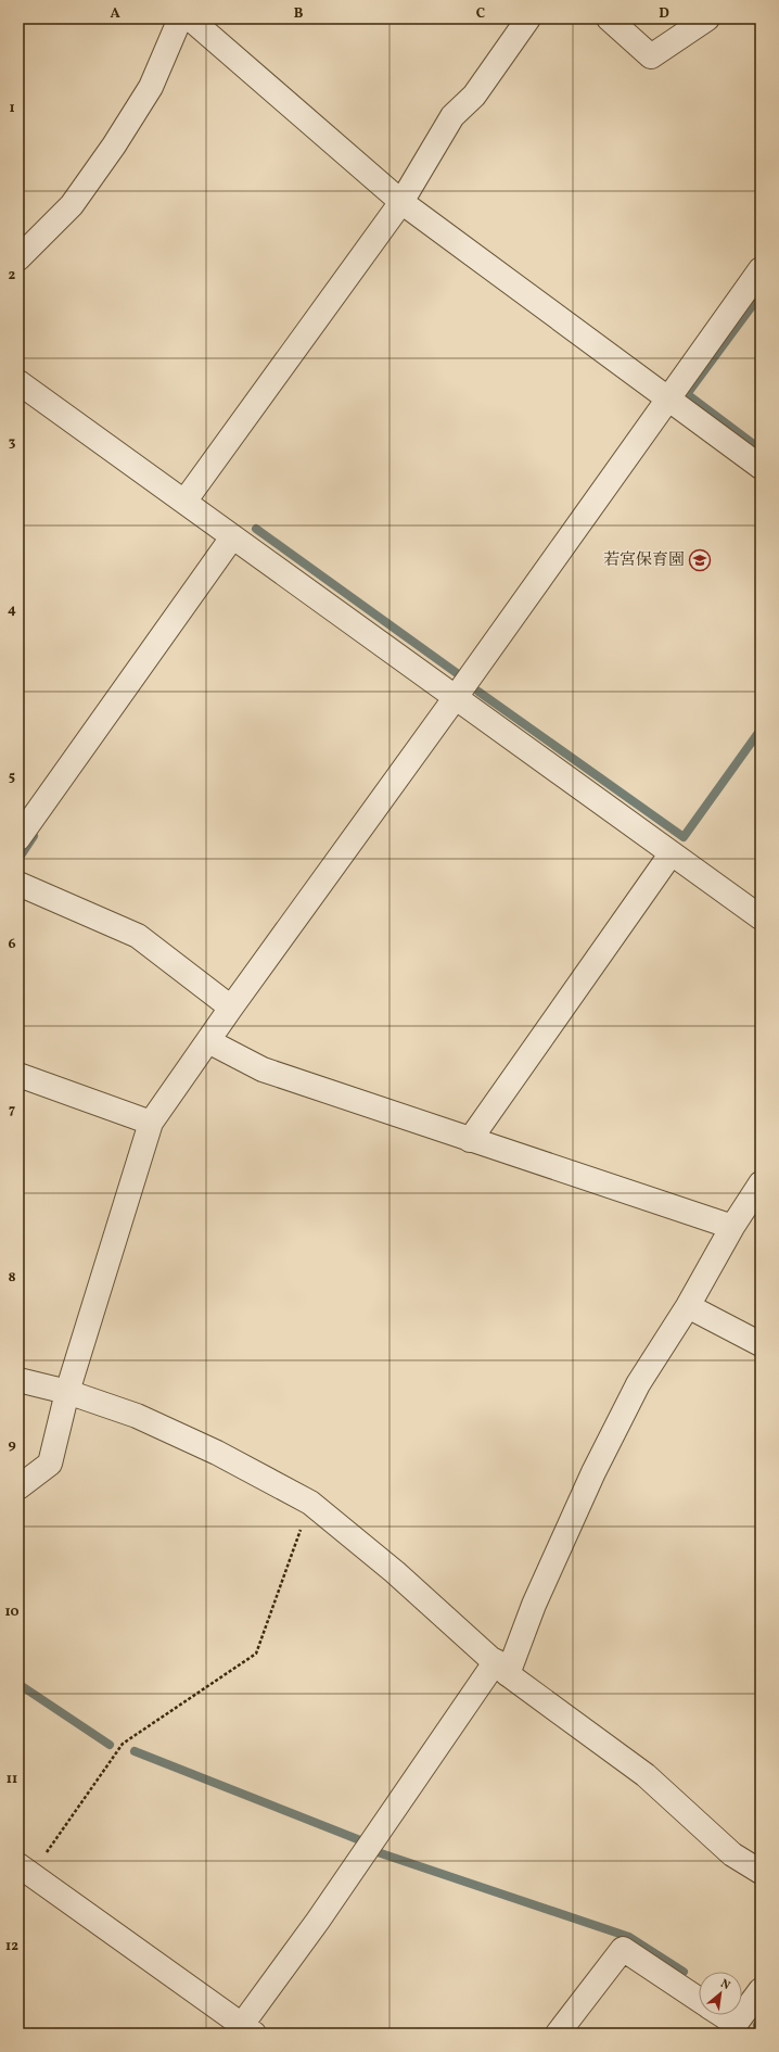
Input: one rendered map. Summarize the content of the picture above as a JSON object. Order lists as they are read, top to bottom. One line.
{"places":{"school or university":["若宮保育園"]},"north":"top right","grid":{"columns":["A","B","C","D"],"rows":["1","2","3","4","5","6","7","8","9","10","11","12"]}}
